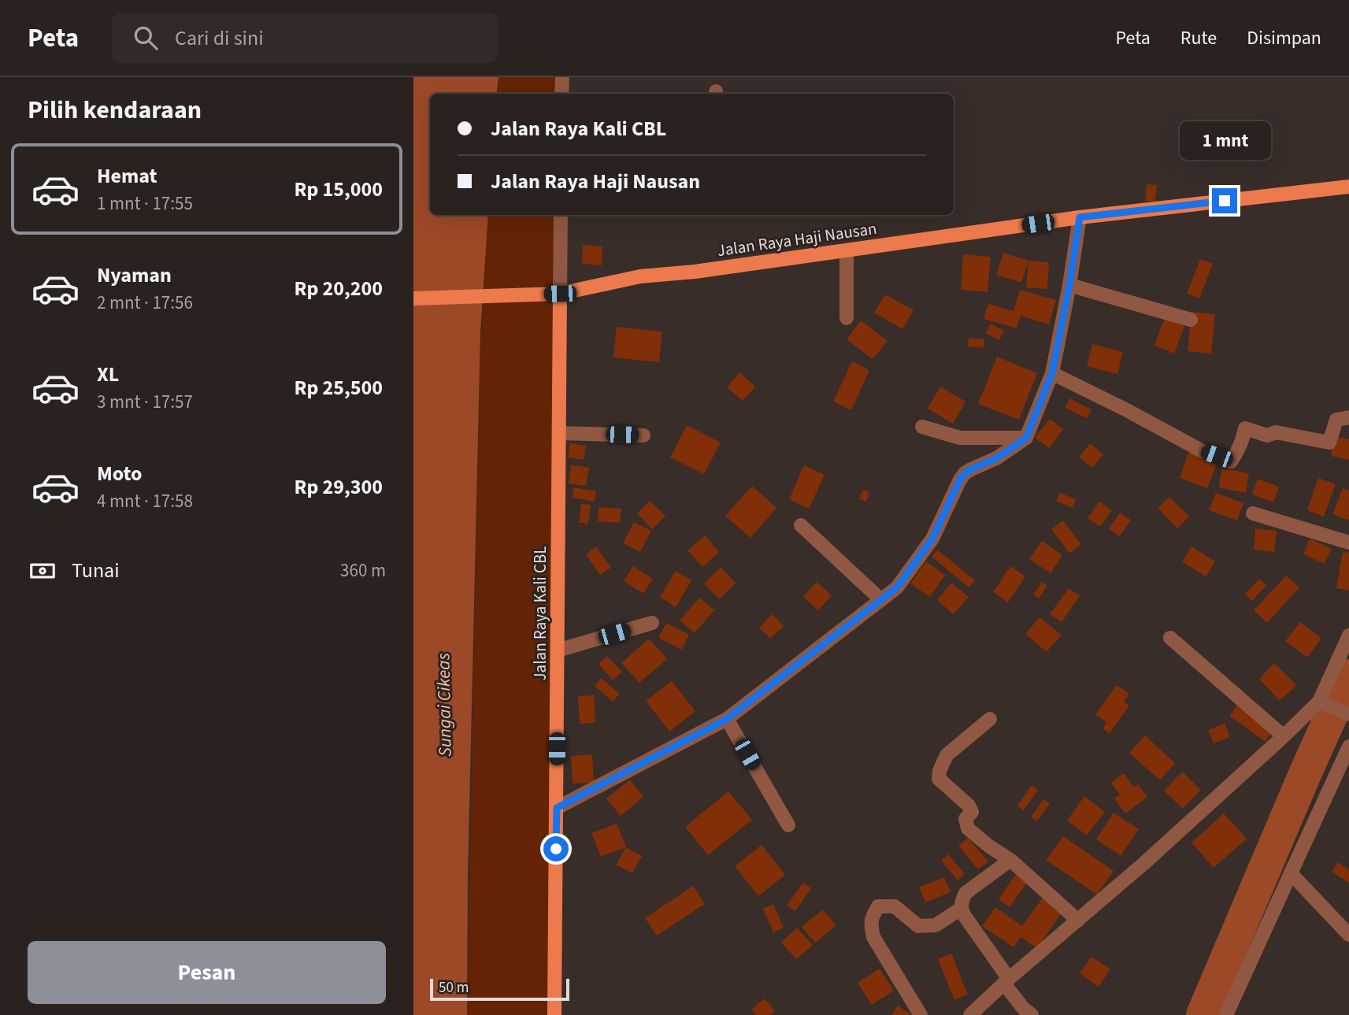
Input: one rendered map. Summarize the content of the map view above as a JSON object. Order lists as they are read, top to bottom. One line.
{"streets":{"main road":["Jalan Raya Haji Nausan","Jalan Raya Kali CBL"]},"crossings":[["Jalan Raya Haji Nausan","Jalan Raya Kali CBL"]],"water":["Sungai Cikeas"],"scale_bar":"50 m","page":{"header":"Peta","search":"Cari di sini","nav":["Peta","Rute","Disimpan"],"heading":"Pilih kendaraan","banner":["Jalan Raya Kali CBL","Jalan Raya Haji Nausan"],"bubble":"1 mnt","list":[{"name":"Hemat","note":"1 mnt · 17:55","value":"Rp 15,000"},{"name":"Nyaman","note":"2 mnt · 17:56","value":"Rp 20,200"},{"name":"XL","note":"3 mnt · 17:57","value":"Rp 25,500"},{"name":"Moto","note":"4 mnt · 17:58","value":"Rp 29,300"}],"pay":["Tunai","360 m"],"buttons":"Pesan","scale":"50 m"}}
